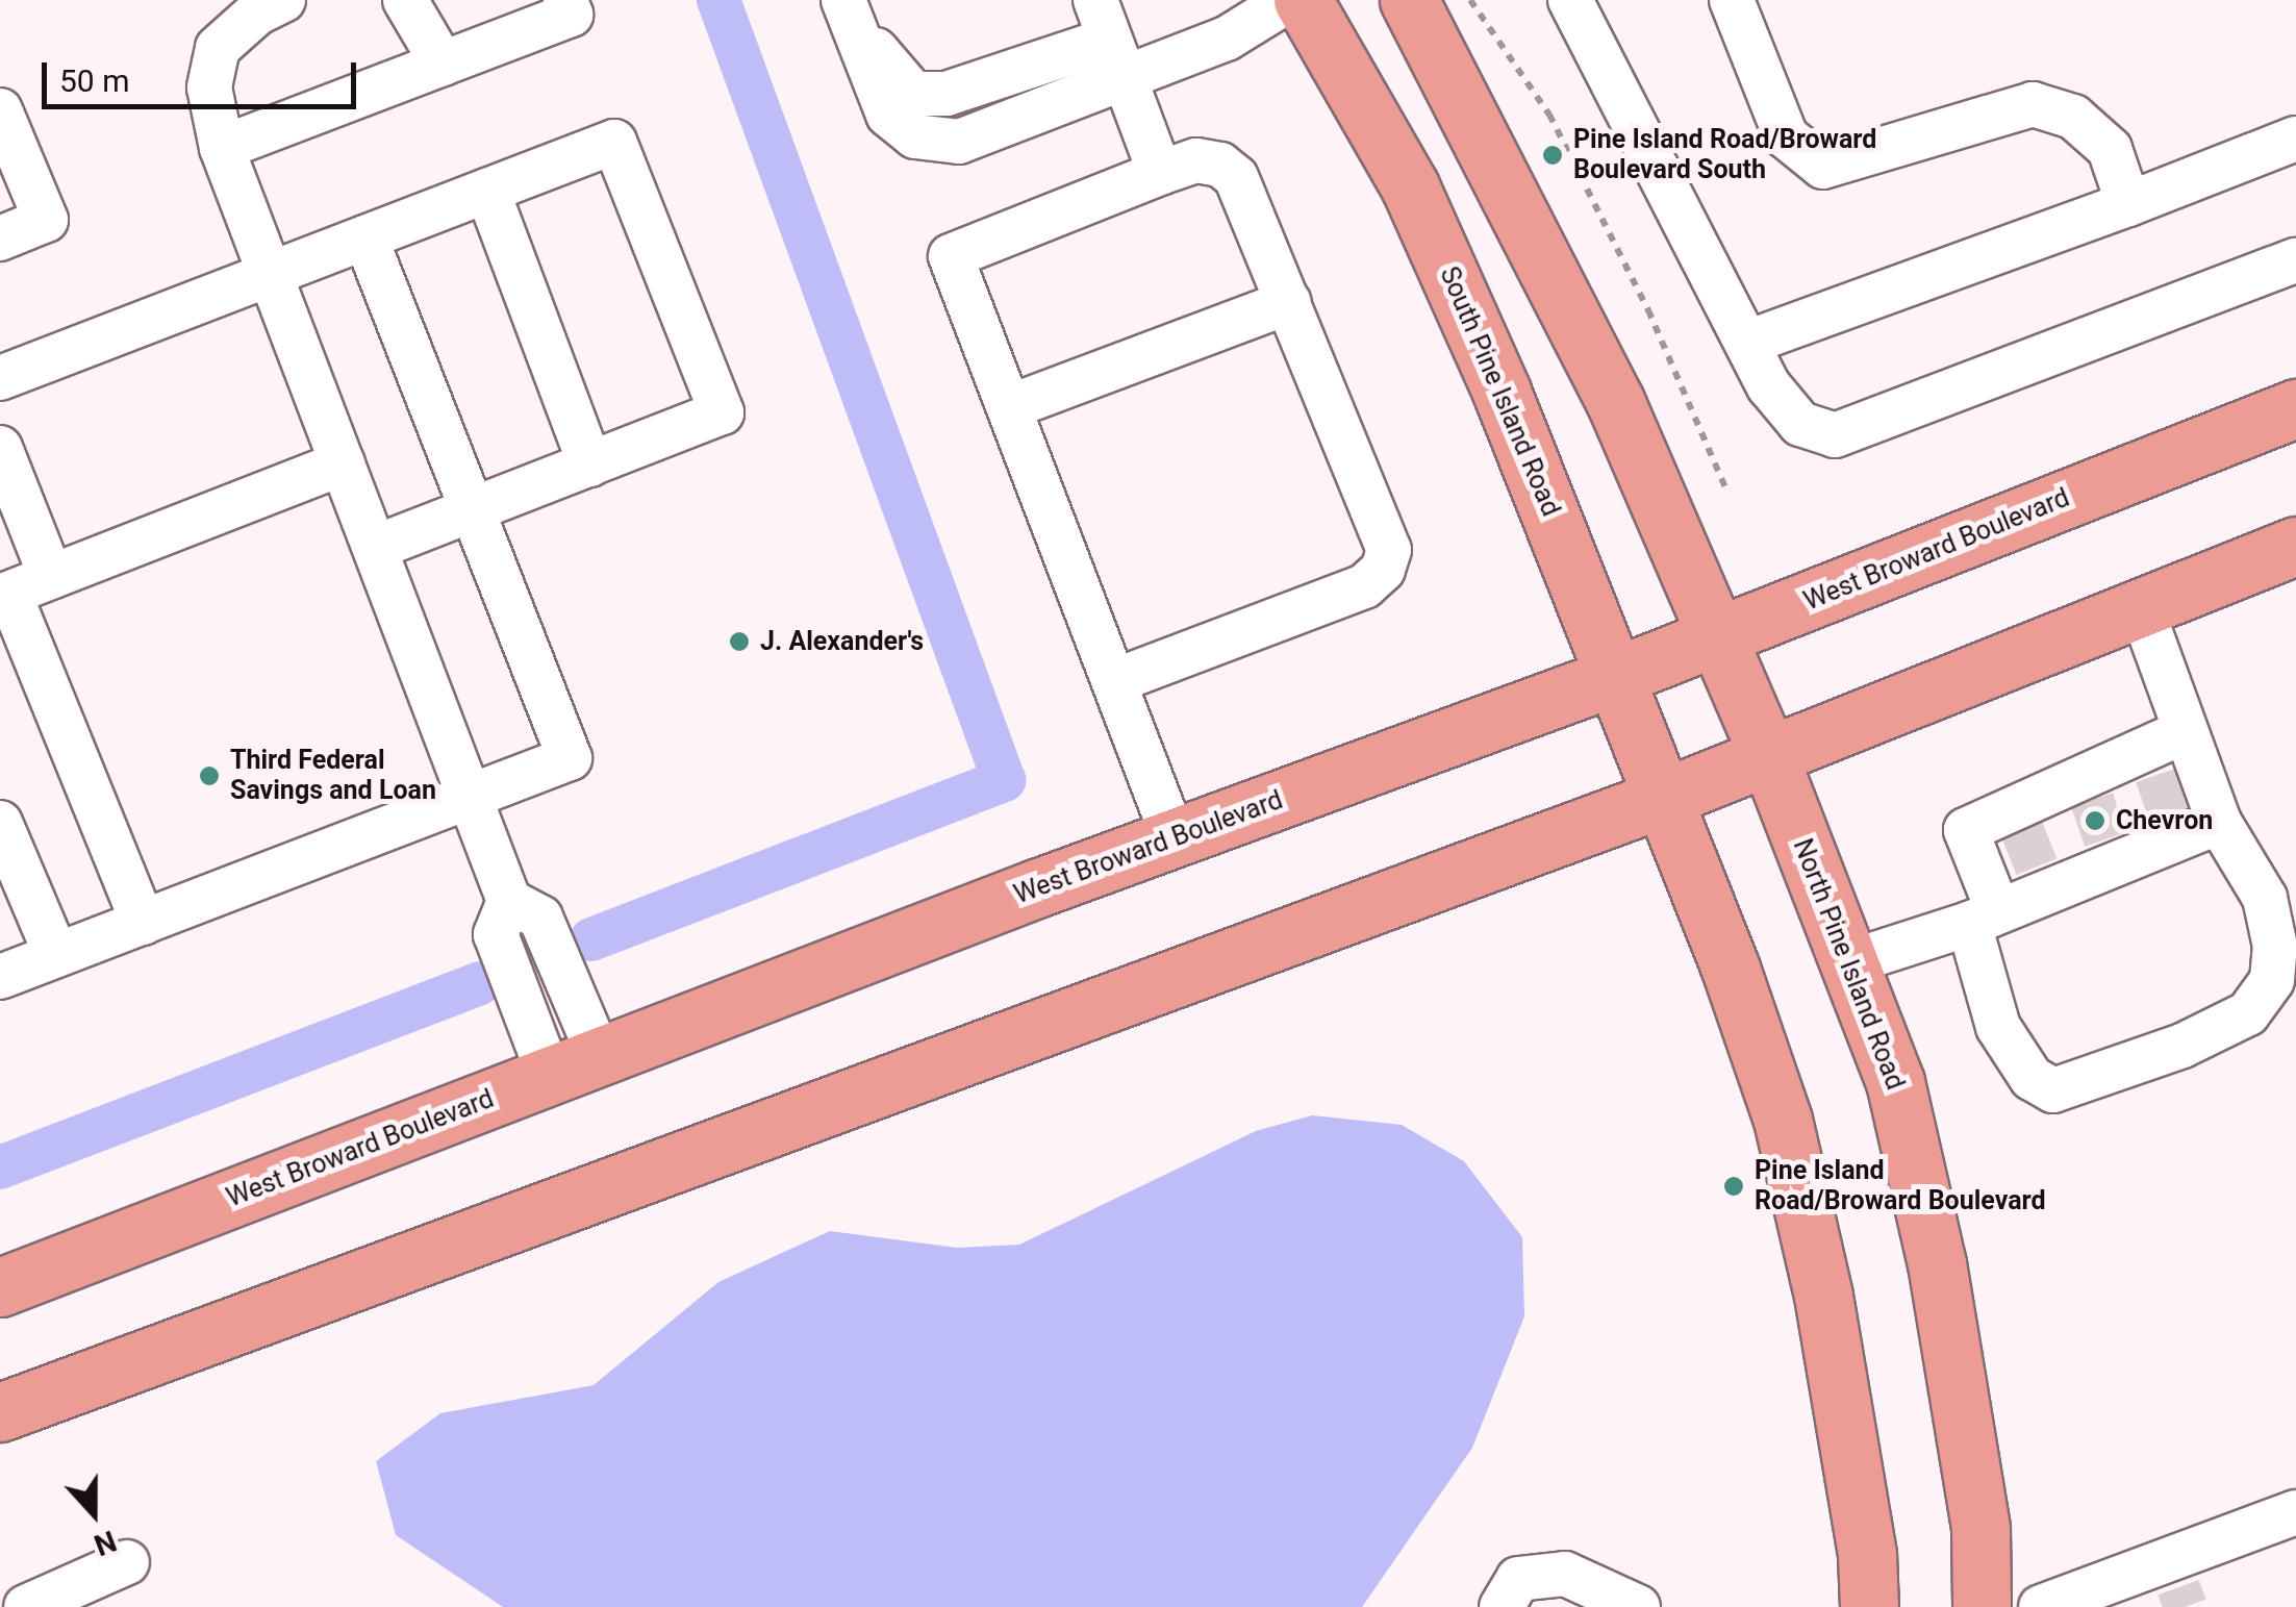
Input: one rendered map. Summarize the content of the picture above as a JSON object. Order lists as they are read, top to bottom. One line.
{"streets":{"main road":["South Pine Island Road","West Broward Boulevard","North Pine Island Road"]},"crossings":[["South Pine Island Road","West Broward Boulevard"]],"places":["Pine Island Road/Broward Boulevard South","J. Alexander's","Third Federal Savings and Loan","Chevron","Pine Island Road/Broward Boulevard"],"scale_bar":"50 m","north":"bottom"}
